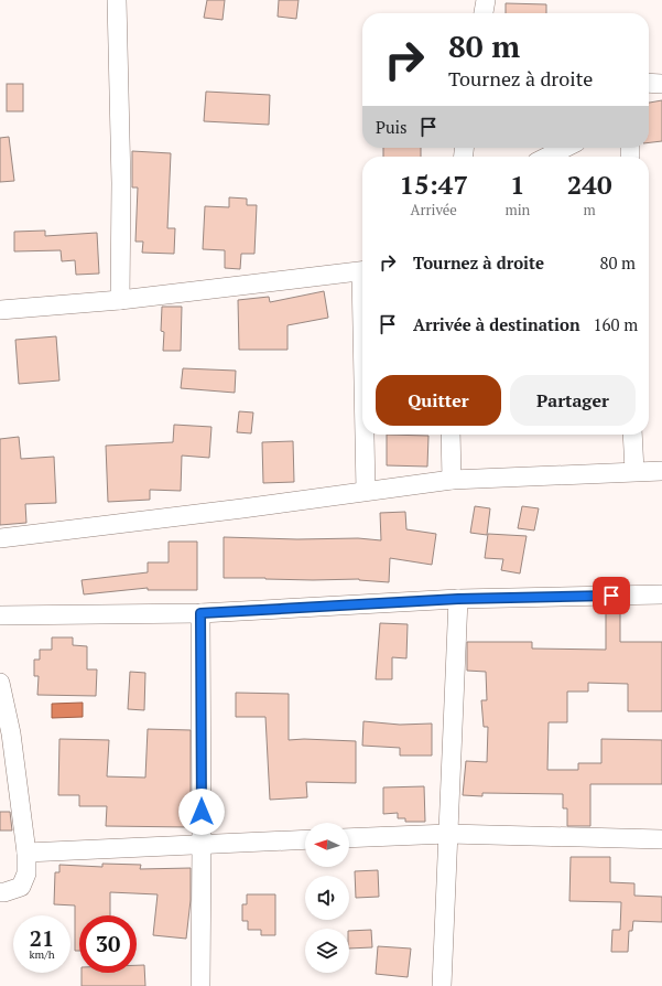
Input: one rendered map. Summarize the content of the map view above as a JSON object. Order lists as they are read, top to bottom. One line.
{"north":"left","page":{"turn":["80 m","Tournez à droite"],"then":"Puis","eta":["15:47","Arrivée","1","min","240","m"],"list":[{"name":"Tournez à droite","value":"80 m"},{"name":"Arrivée à destination","value":"160 m"}],"buttons":["Quitter","Partager"],"speed":"21 km/h","limit":"30"}}
